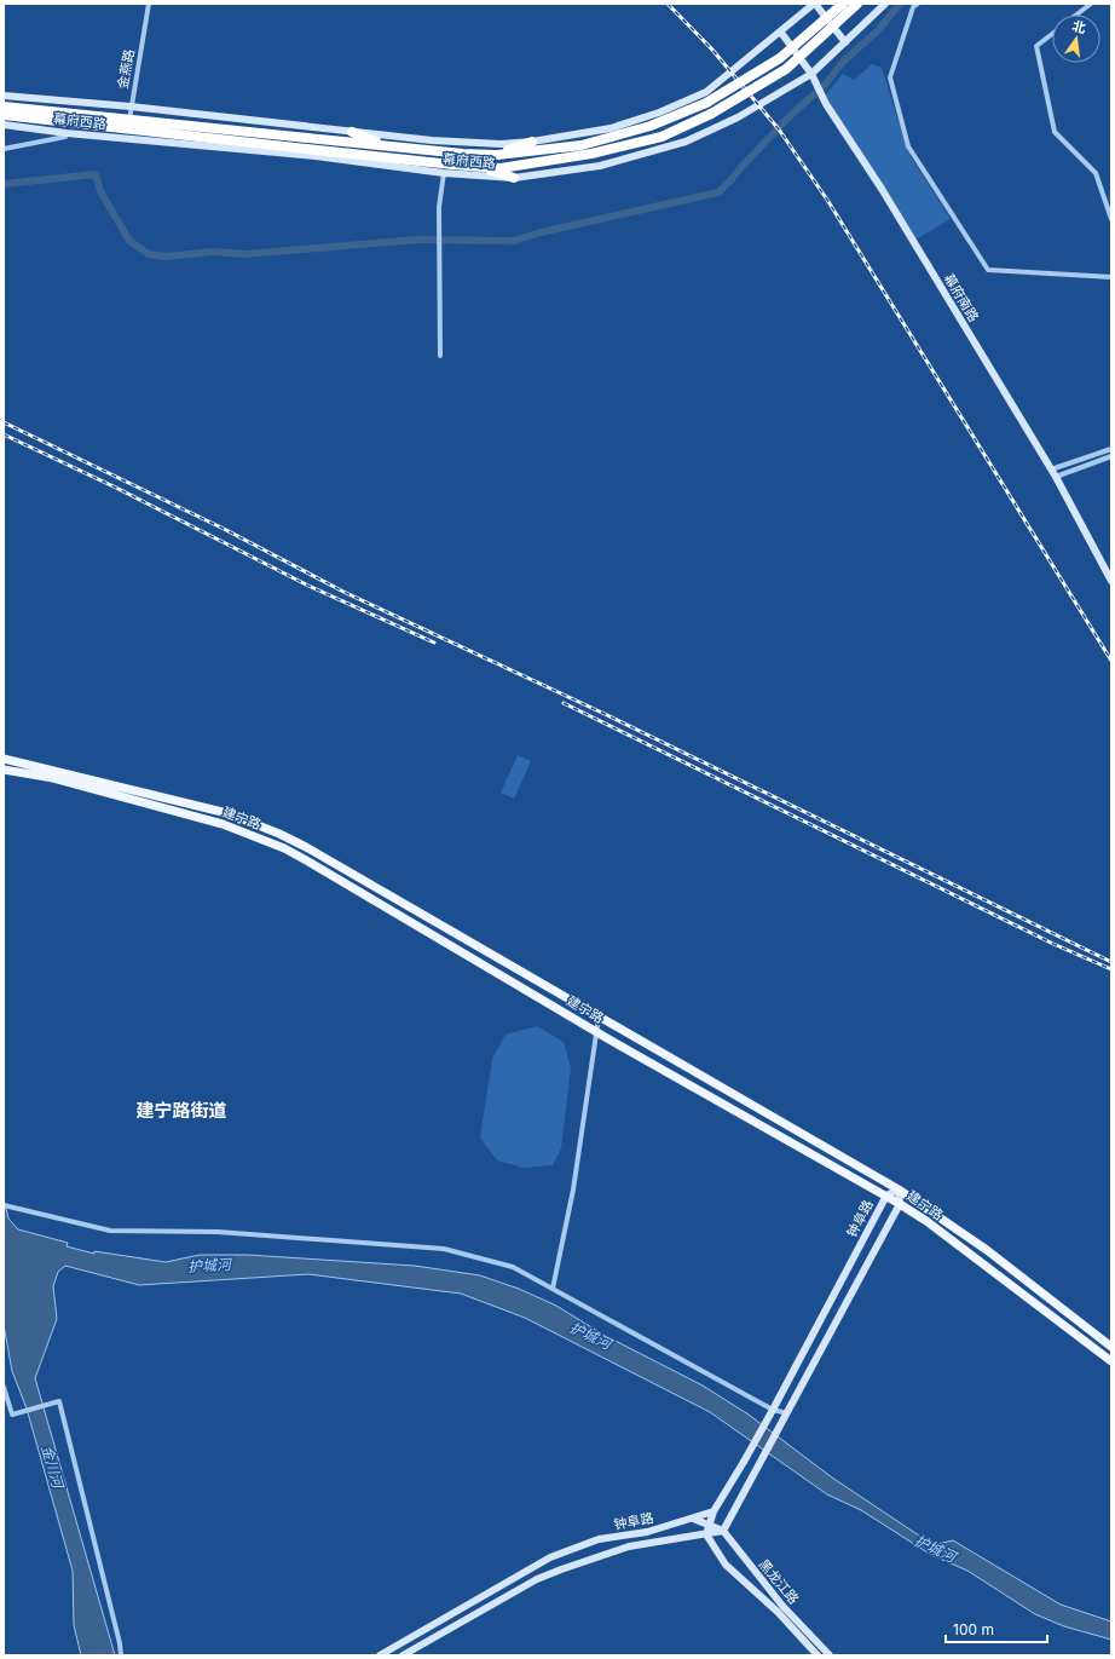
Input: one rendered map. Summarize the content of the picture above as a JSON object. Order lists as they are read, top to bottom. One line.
{"streets":{"highway":["幕府西路"],"main road":["幕府南路","建宁路","钟阜路","黑龙江路"],"street":["金燕路"]},"crossings":[["金燕路","幕府西路"],["幕府西路","幕府南路"],["建宁路","钟阜路"],["钟阜路","黑龙江路"]],"districts":["建宁路街道"],"water":["护城河","金川河"],"scale_bar":"100 m","north":"top"}
